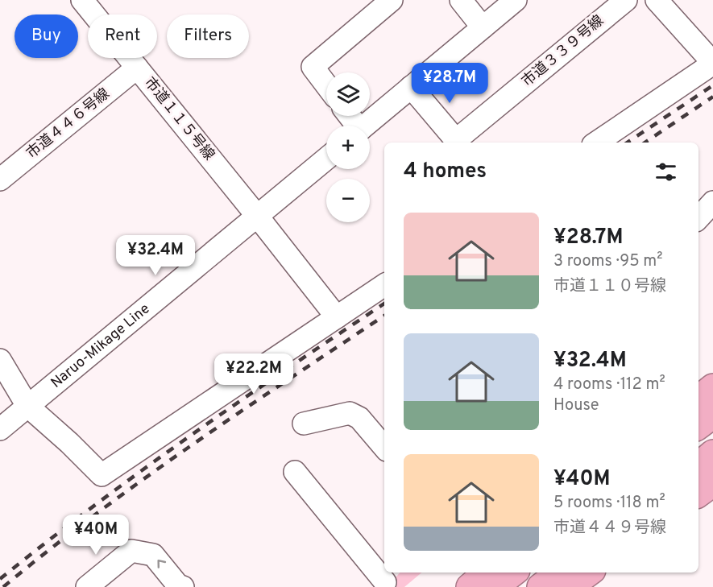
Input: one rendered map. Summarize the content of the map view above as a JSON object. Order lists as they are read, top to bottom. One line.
{"streets":{"street":["市道３３９号線","市道１１５号線","市道４４６号線","Naruo-Mikage Line"]},"crossings":[["市道１１５号線","市道４４６号線"],["市道１１５号線","Naruo-Mikage Line"]],"page":{"chip":["Buy","Rent","Filters"],"price":["¥28.7M","¥32.4M","¥22.2M","¥40M"],"map_buttons":["+","−"],"heading":"4 homes","list":[{"name":"¥28.7M","note":"3 rooms · 95 m² · 市道１１０号線"},{"name":"¥32.4M","note":"4 rooms · 112 m² · House"},{"name":"¥40M","note":"5 rooms · 118 m² · 市道４４９号線"}]}}
